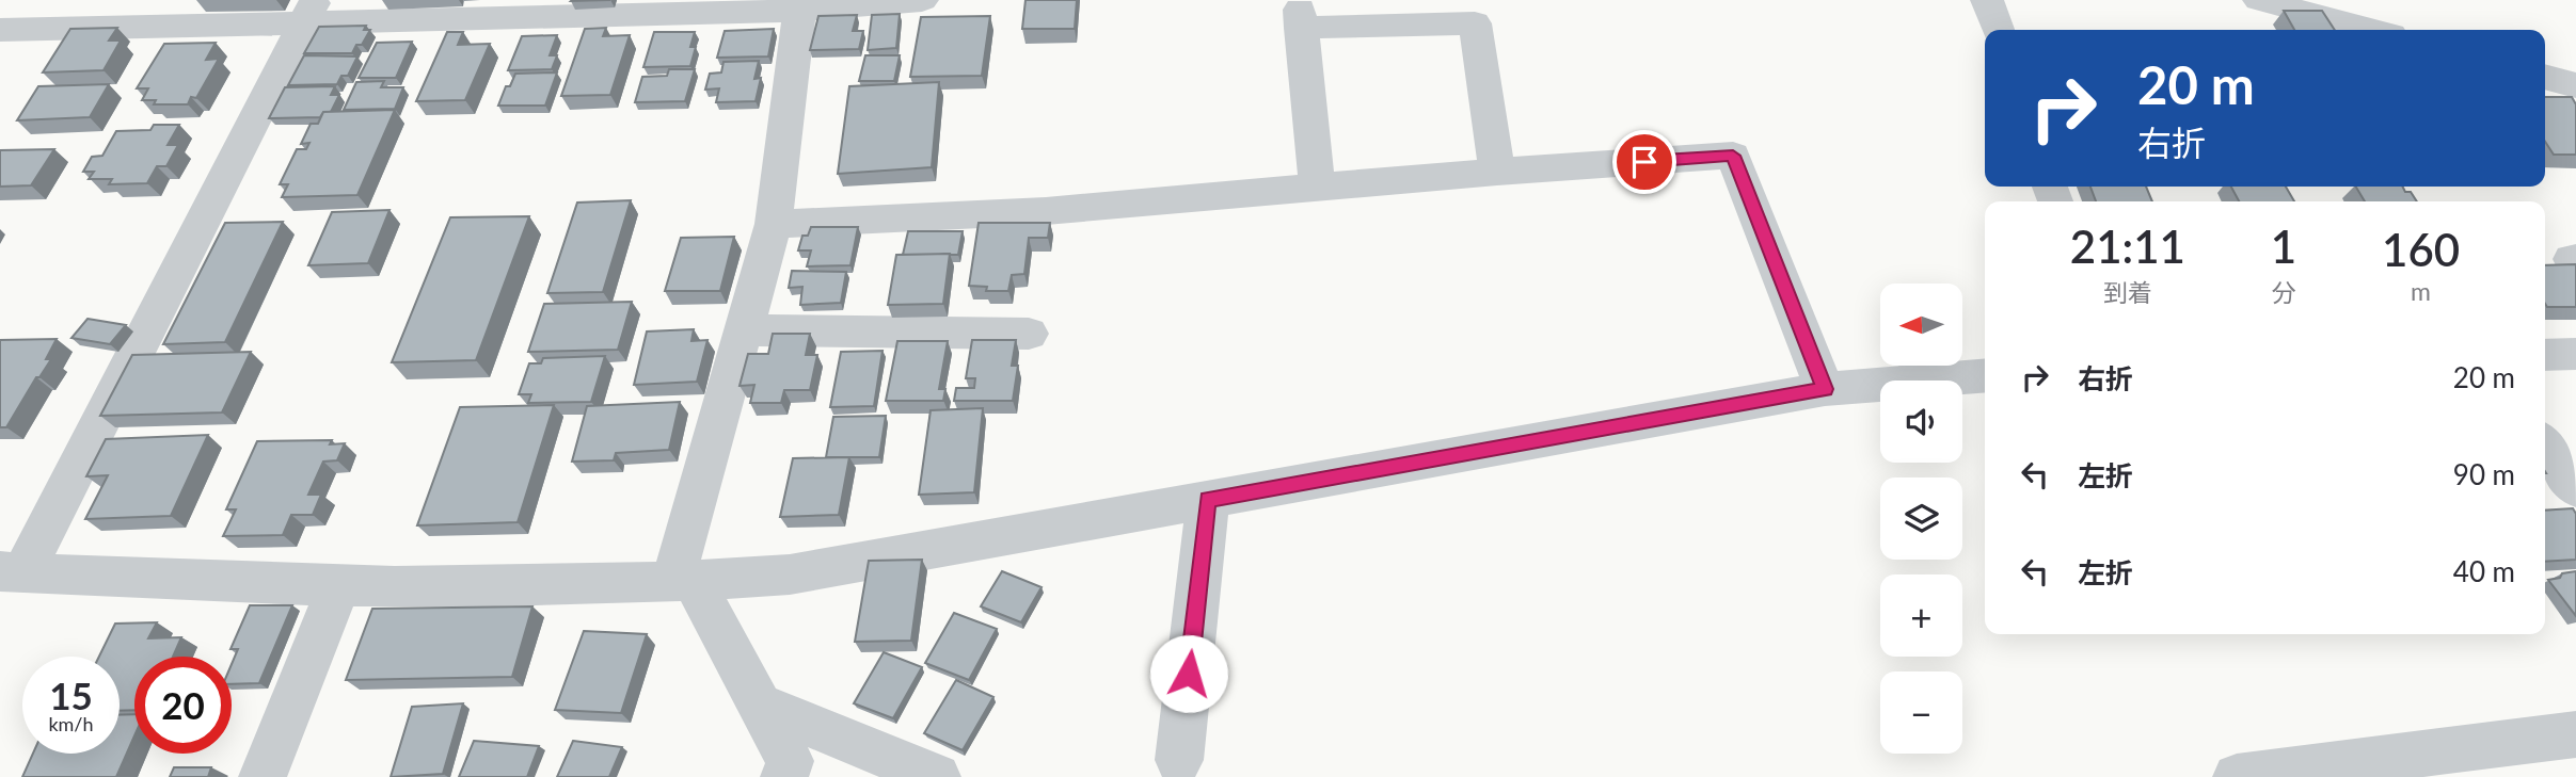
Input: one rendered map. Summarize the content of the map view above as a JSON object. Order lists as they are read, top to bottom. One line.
{"north":"left","page":{"turn":["20 m","右折"],"eta":["21:11","到着","1","分","160","m"],"map_buttons":["+","−"],"list":[{"name":"右折","value":"20 m"},{"name":"左折","value":"90 m"},{"name":"左折","value":"40 m"}],"speed":"15 km/h","limit":"20"}}
